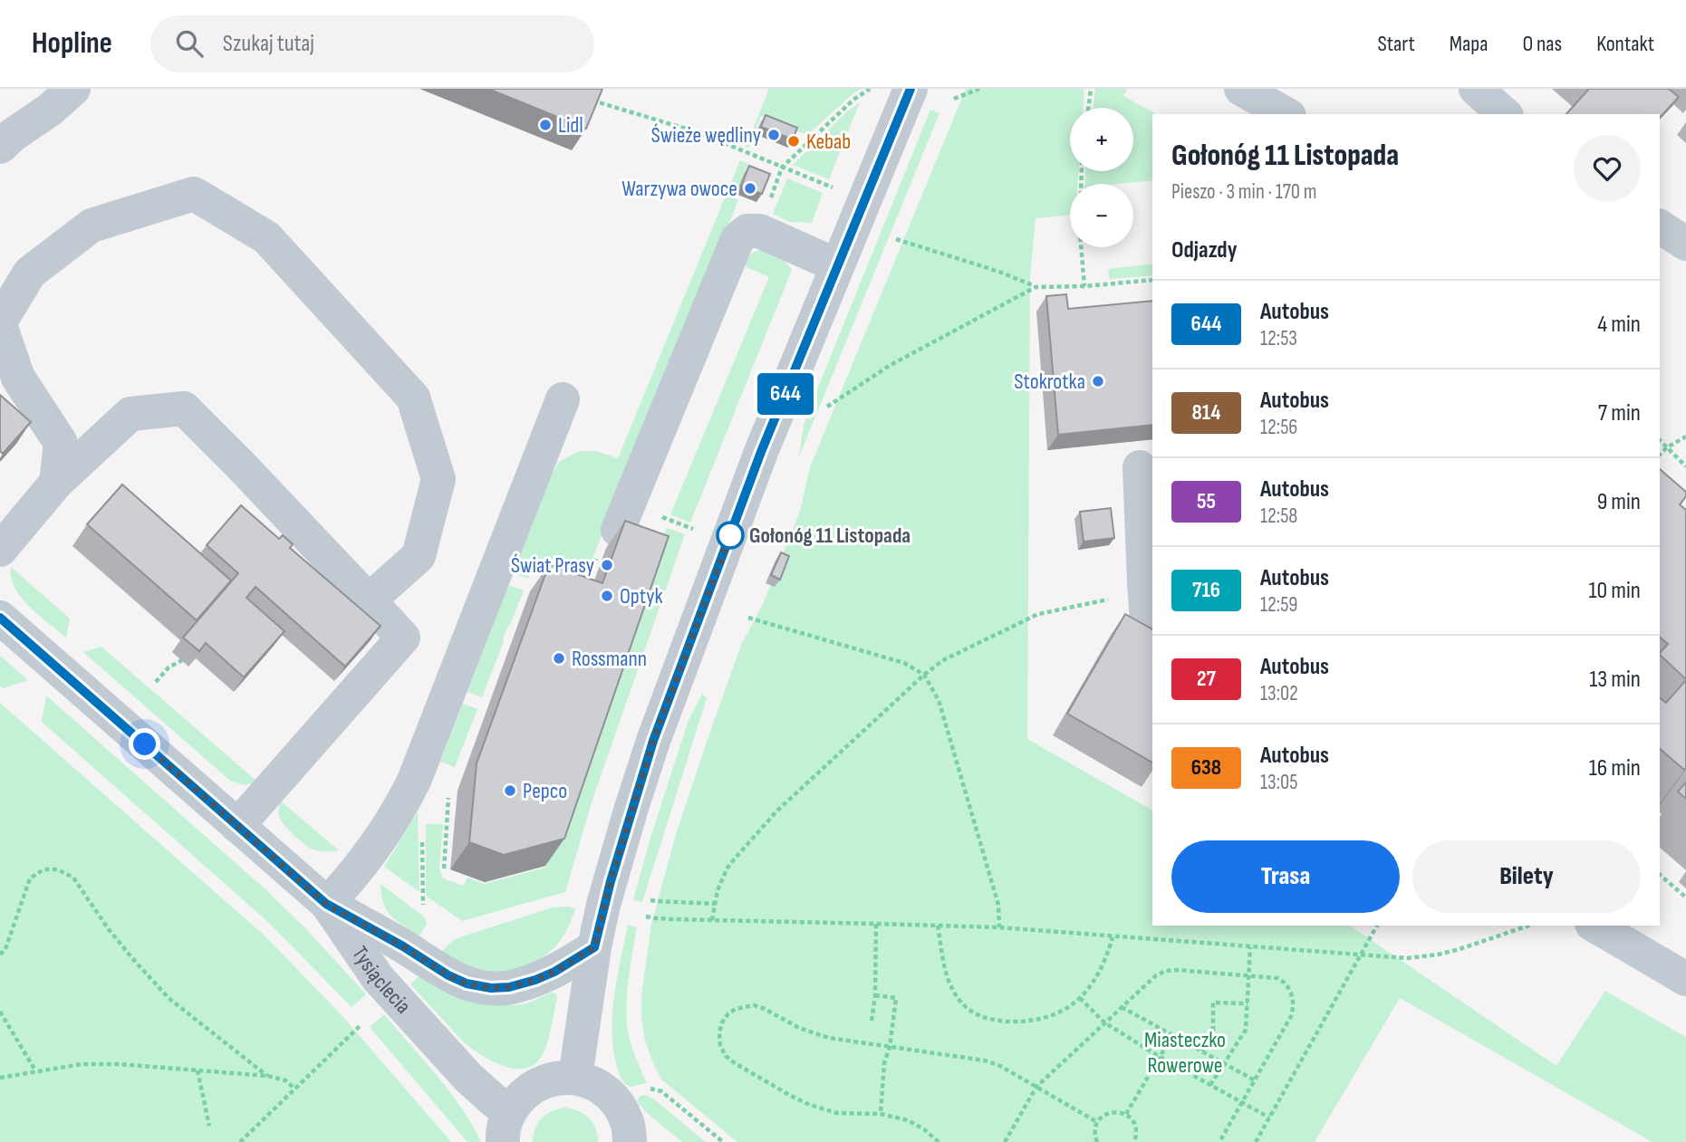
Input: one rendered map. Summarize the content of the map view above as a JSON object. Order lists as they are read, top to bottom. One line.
{"streets":{"street":["Tysiąclecia"]},"parks":["Miasteczko Rowerowe"],"places":["Lidl","Świeże wędliny","Kebab","Warzywa owoce","Stokrotka","Gołonóg 11 Listopada","Świat Prasy","Optyk","Rossmann","Pepco"],"lines":["bus line 644"],"page":{"header":"Hopline","search":"Szukaj tutaj","nav":["Start","Mapa","O nas","Kontakt"],"on_map":"644","map_buttons":["+","−"],"heading":[["Gołonóg 11 Listopada","Pieszo · 3 min · 170 m"],"Odjazdy"],"list":[{"mark":"644","name":"Autobus","note":"12:53","value":"4 min"},{"mark":"814","name":"Autobus","note":"12:56","value":"7 min"},{"mark":"55","name":"Autobus","note":"12:58","value":"9 min"},{"mark":"716","name":"Autobus","note":"12:59","value":"10 min"},{"mark":"27","name":"Autobus","note":"13:02","value":"13 min"},{"mark":"638","name":"Autobus","note":"13:05","value":"16 min"}],"buttons":["Trasa","Bilety"]}}
